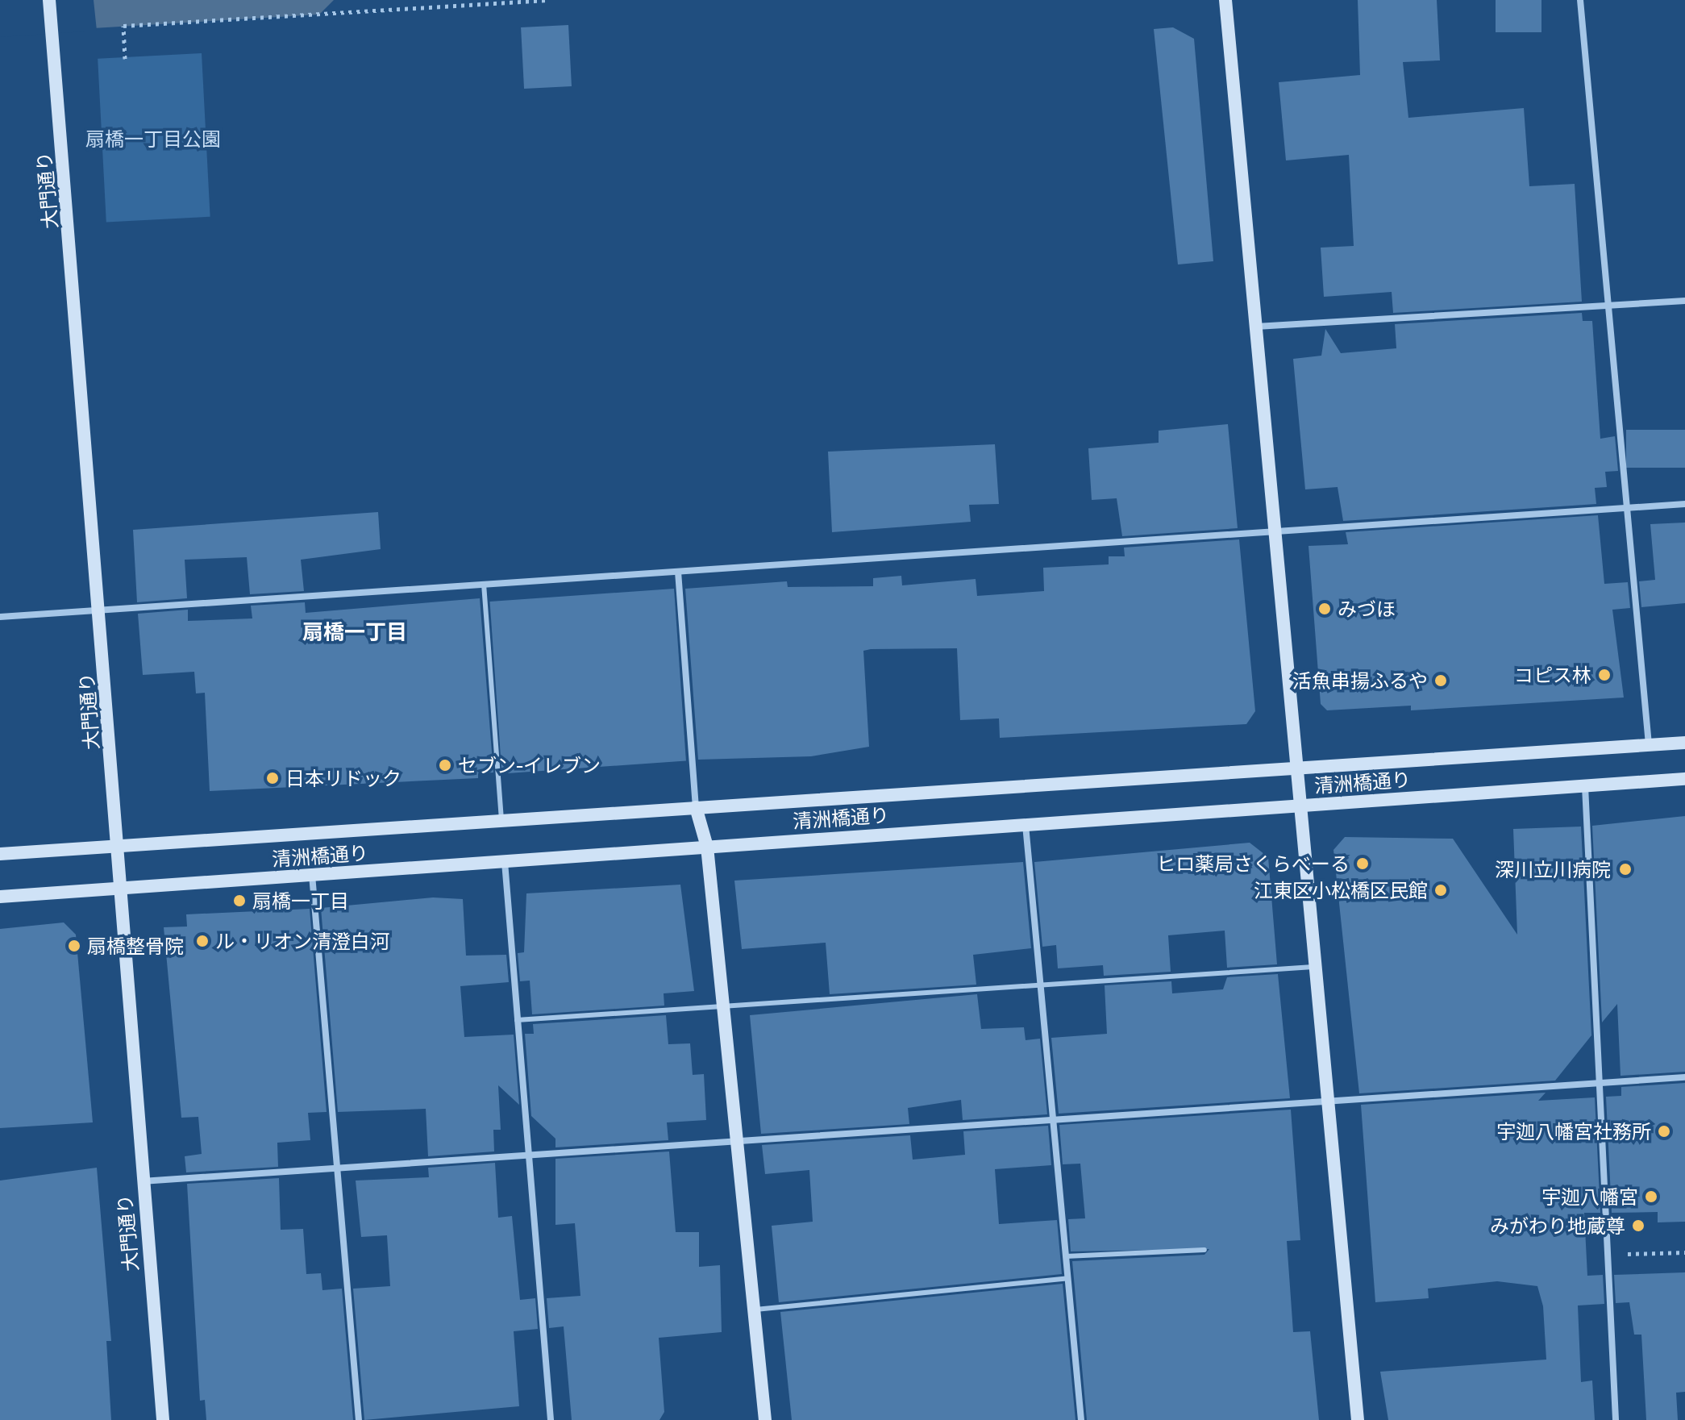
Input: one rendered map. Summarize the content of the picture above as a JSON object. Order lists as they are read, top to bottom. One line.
{"streets":{"street":["大門通り","清洲橋通り"]},"crossings":[["大門通り","清洲橋通り"]],"districts":["扇橋一丁目"],"parks":["扇橋一丁目公園"],"places":["みづほ","コピス林","活魚串揚ふるや","セブン-イレブン","日本リドック","ヒロ薬局さくらべーる","深川立川病院","江東区小松橋区民館","扇橋一丁目","ル・リオン清澄白河","扇橋整骨院","宇迦八幡宮社務所","宇迦八幡宮","みがわり地蔵尊"]}
